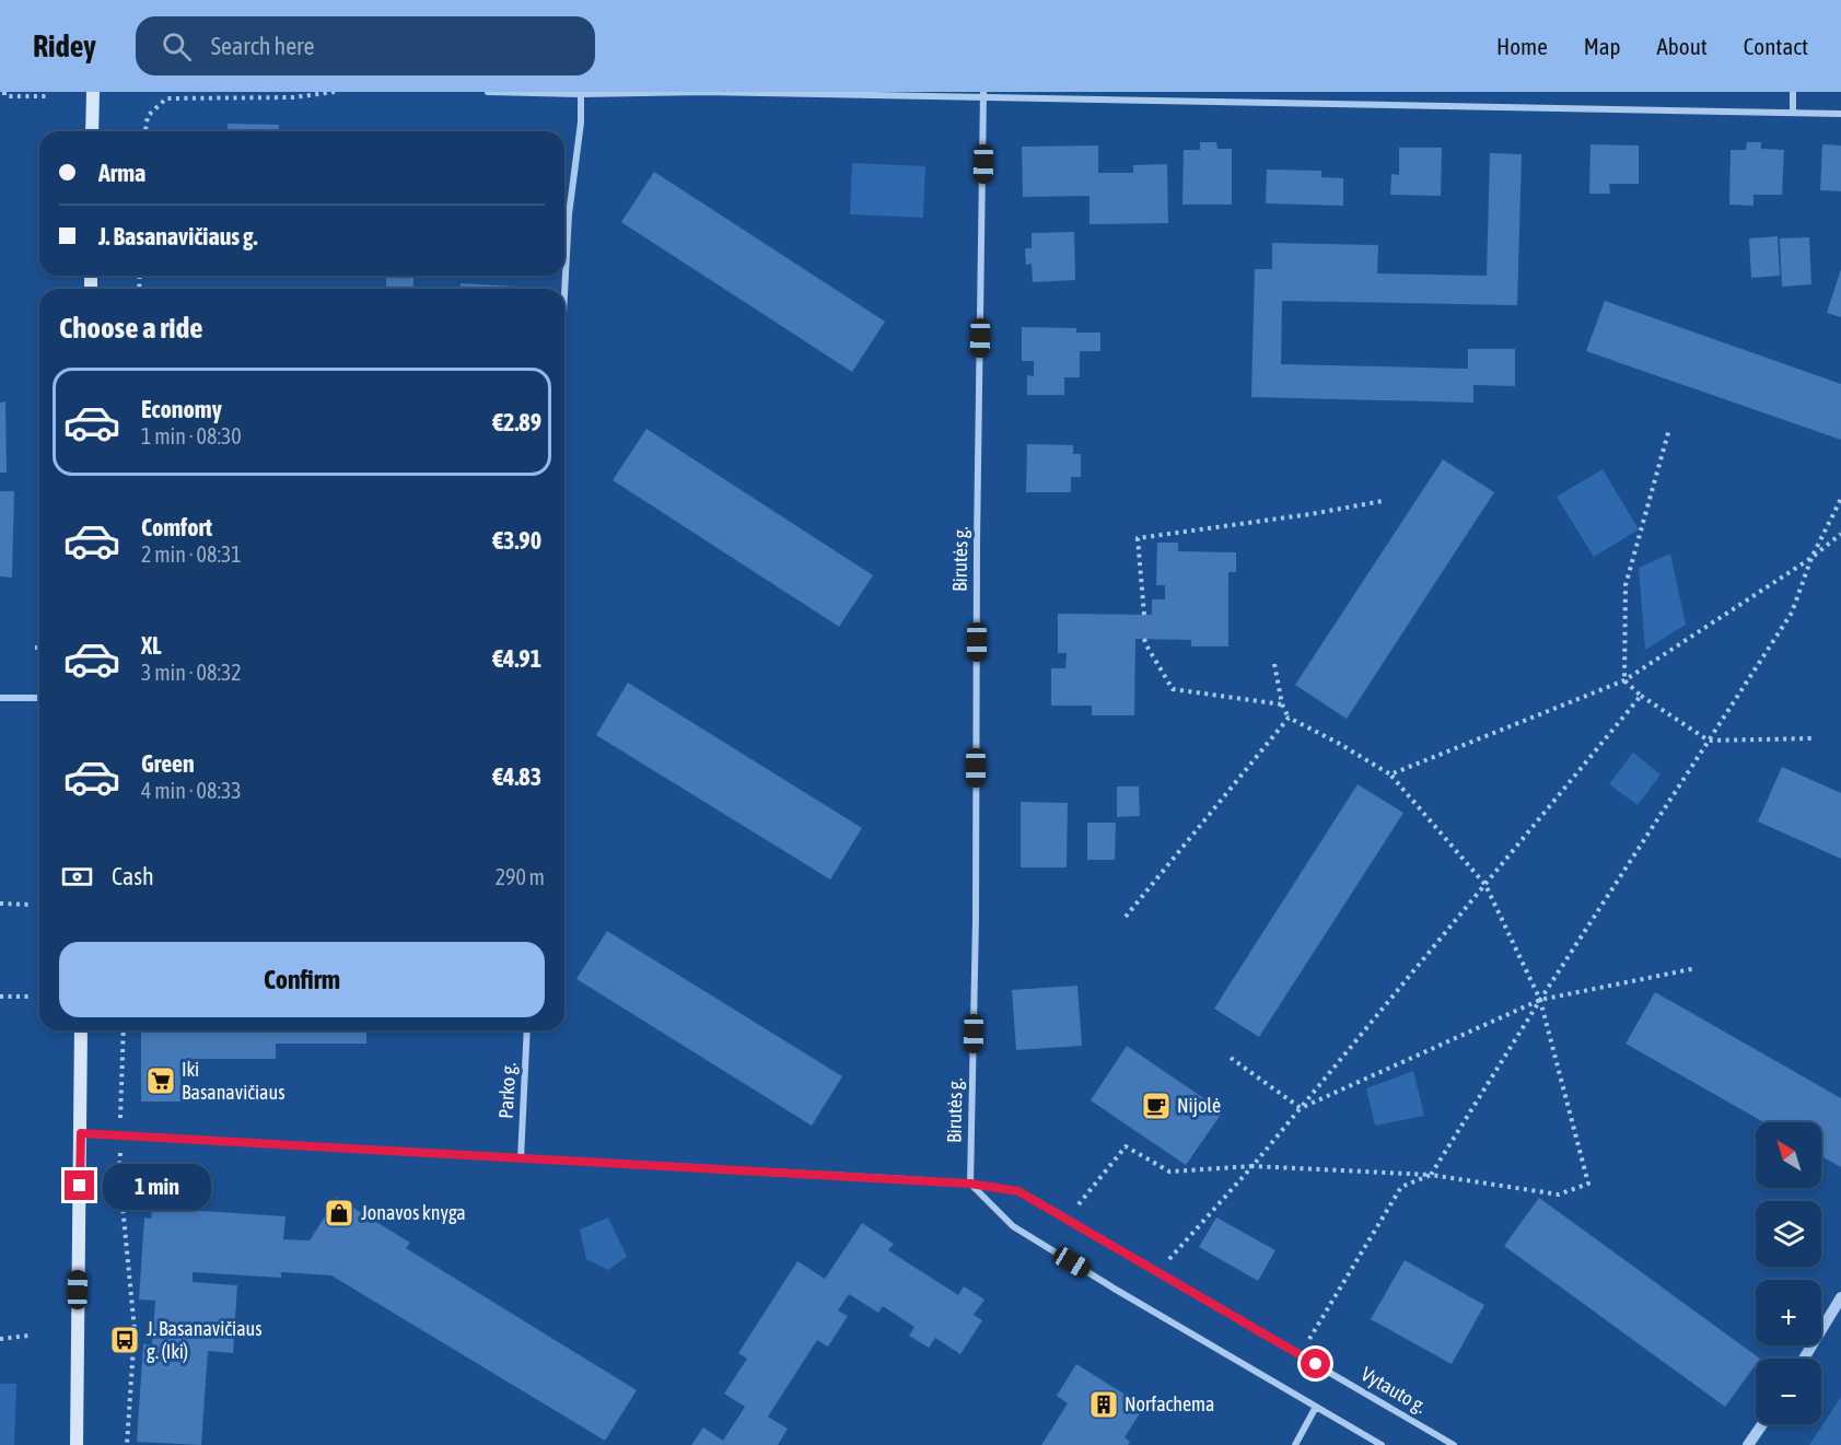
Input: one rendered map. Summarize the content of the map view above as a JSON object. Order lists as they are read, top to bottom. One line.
{"streets":{"street":["Birutės g.","Parko g.","Vytauto g."]},"crossings":[["Birutės g.","Vytauto g."],["Parko g.","Vytauto g."]],"places":{"supermarket":["Iki Basanavičiaus"],"cafe":["Nijolė"],"shop":["Jonavos knyga"],"bus stop":["J. Basanavičiaus g. (Iki)"],"building":["Norfachema"]},"north":"top left","page":{"header":"Ridey","search":"Search here","nav":["Home","Map","About","Contact"],"banner":["Arma","J. Basanavičiaus g."],"heading":"Choose a ride","list":[{"name":"Economy","note":"1 min · 08:30","value":"€2.89"},{"name":"Comfort","note":"2 min · 08:31","value":"€3.90"},{"name":"XL","note":"3 min · 08:32","value":"€4.91"},{"name":"Green","note":"4 min · 08:33","value":"€4.83"}],"pay":["Cash","290 m"],"buttons":"Confirm","map_buttons":["+","−"],"bubble":"1 min"}}
